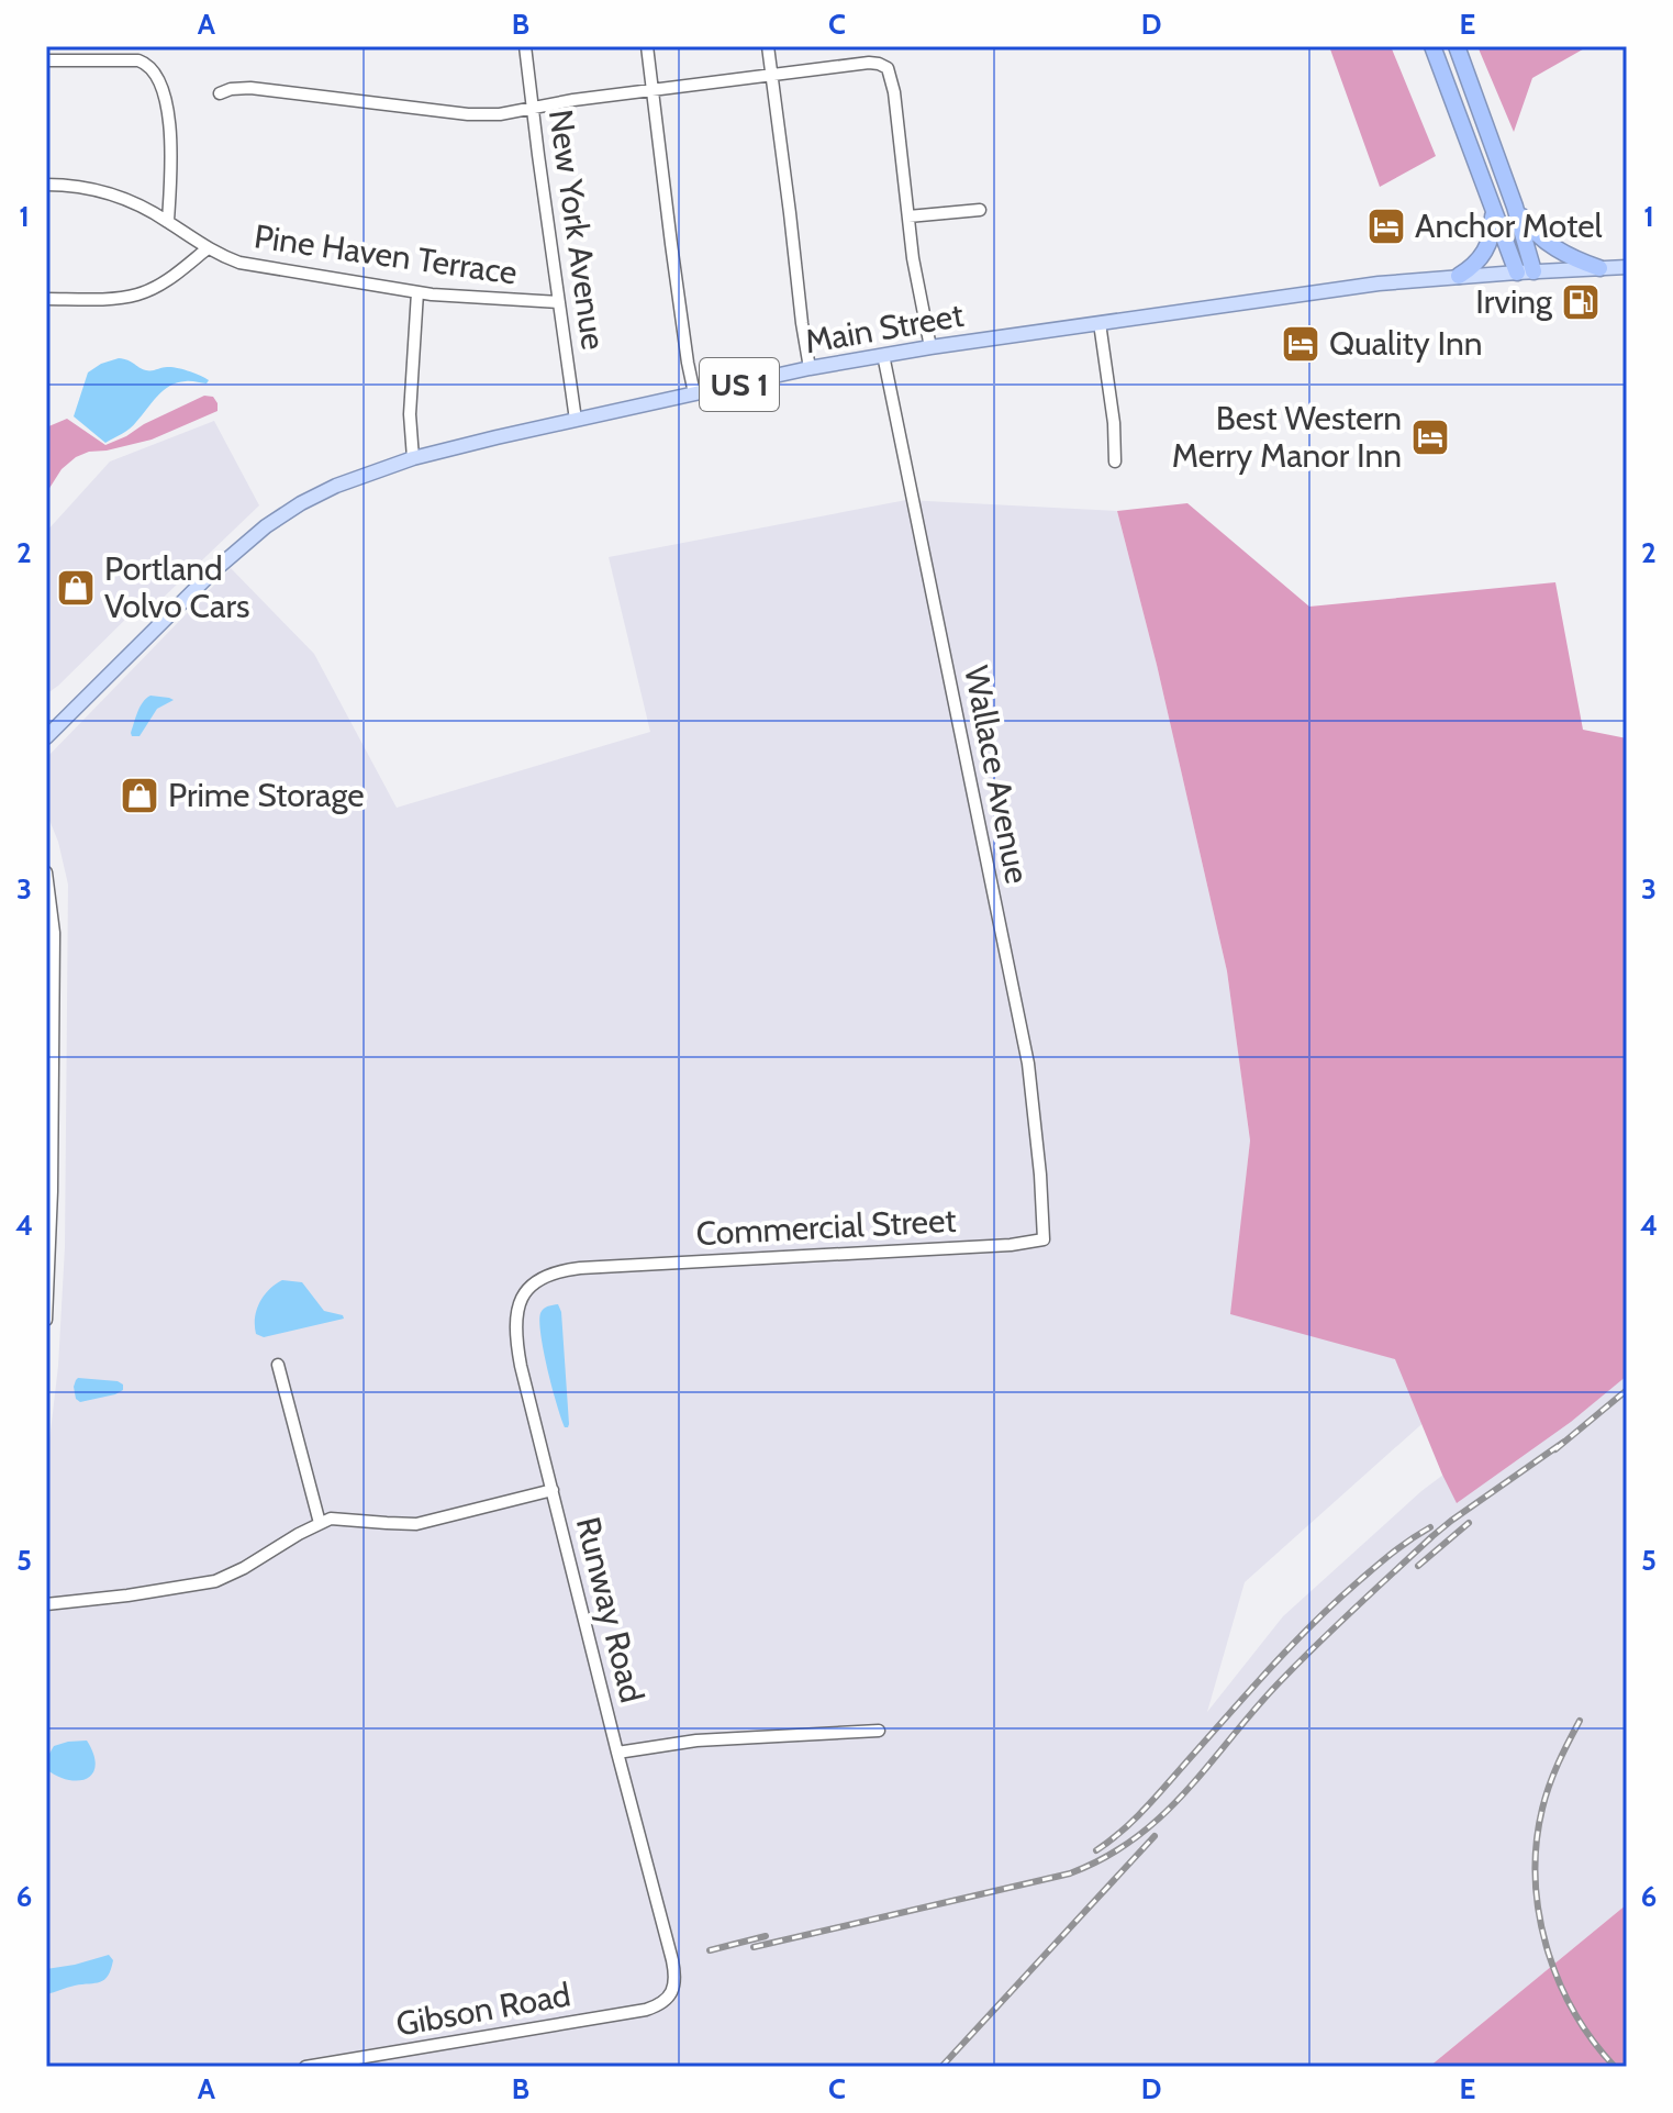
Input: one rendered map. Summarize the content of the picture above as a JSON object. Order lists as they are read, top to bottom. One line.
{"streets":{"main road":["Main Street","US 1"],"street":["New York Avenue","Pine Haven Terrace","Wallace Avenue","Commercial Street","Runway Road","Gibson Road"]},"crossings":[["New York Avenue","Pine Haven Terrace"],["New York Avenue","Main Street"],["Main Street","Wallace Avenue"],["Wallace Avenue","Commercial Street"],["Commercial Street","Runway Road"],["Runway Road","Gibson Road"]],"places":{"hotel":["Anchor Motel","Quality Inn","Best Western Merry Manor Inn"],"fuel station":["Irving"],"shop":["Portland Volvo Cars","Prime Storage"]},"grid":{"columns":["A","B","C","D","E"],"rows":["1","2","3","4","5","6"]}}
